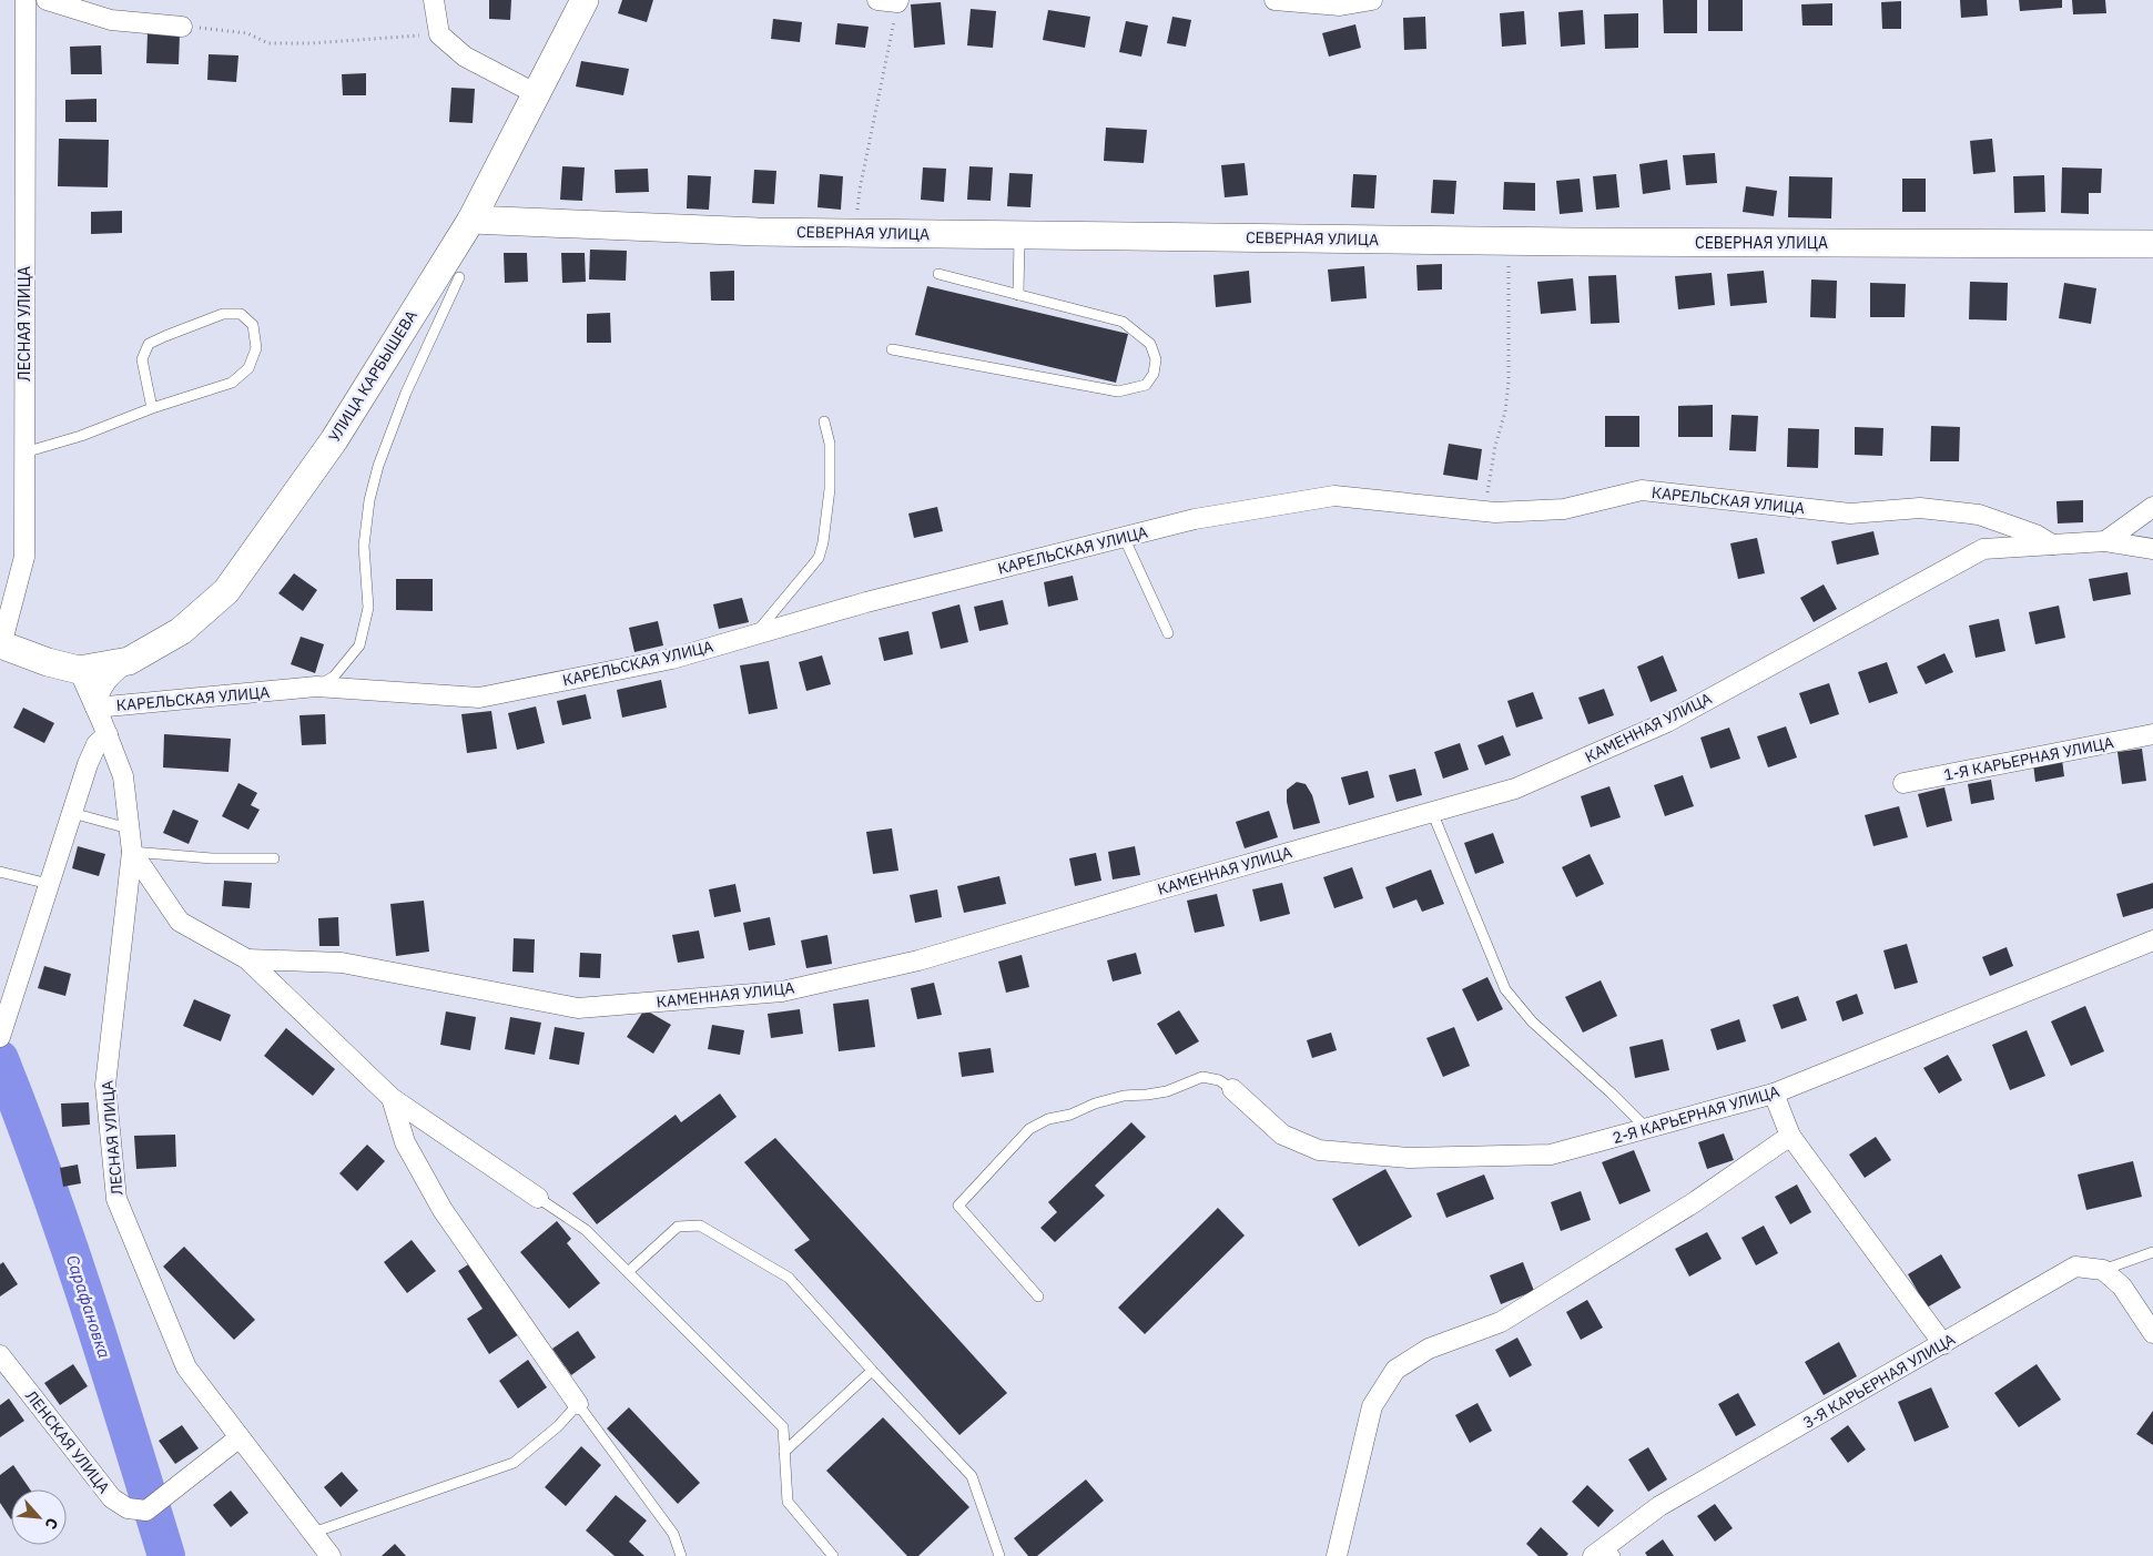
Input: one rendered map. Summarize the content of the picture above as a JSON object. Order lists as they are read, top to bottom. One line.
{"streets":{"main road":["СЕВЕРНАЯ УЛИЦА","УЛИЦА КАРБЫШЕВА"],"street":["ЛЕСНАЯ УЛИЦА","КАРЕЛЬСКАЯ УЛИЦА","КАМЕННАЯ УЛИЦА","1-Я КАРЬЕРНАЯ УЛИЦА","2-Я КАРЬЕРНАЯ УЛИЦА","3-Я КАРЬЕРНАЯ УЛИЦА","ЛЕНСКАЯ УЛИЦА"]},"crossings":[["СЕВЕРНАЯ УЛИЦА","УЛИЦА КАРБЫШЕВА"],["ЛЕСНАЯ УЛИЦА","УЛИЦА КАРБЫШЕВА"],["ЛЕСНАЯ УЛИЦА","КАРЕЛЬСКАЯ УЛИЦА"],["ЛЕСНАЯ УЛИЦА","ЛЕНСКАЯ УЛИЦА"],["КАРЕЛЬСКАЯ УЛИЦА","КАМЕННАЯ УЛИЦА"]],"water":["Сарафановка"],"north":"bottom right"}
